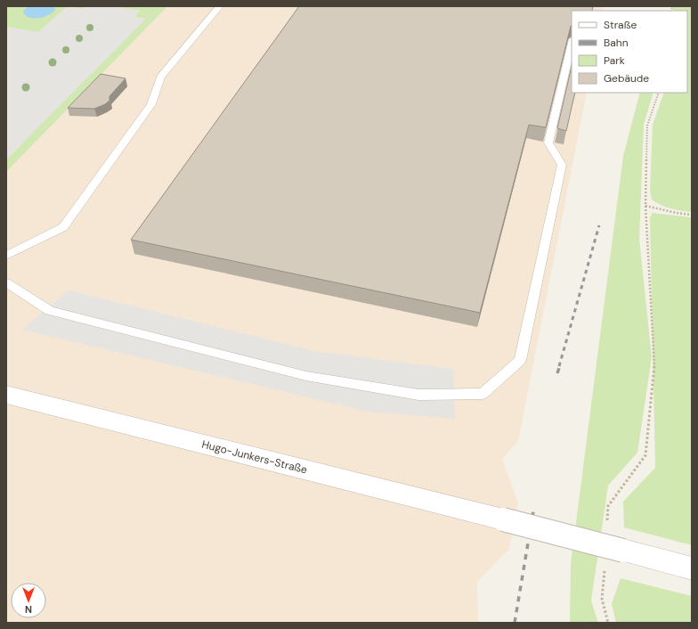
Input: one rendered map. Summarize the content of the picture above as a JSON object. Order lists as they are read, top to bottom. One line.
{"streets":{"street":["Hugo-Junkers-Straße"]},"legend":["Straße","Bahn","Park","Gebäude"],"north":"bottom"}
